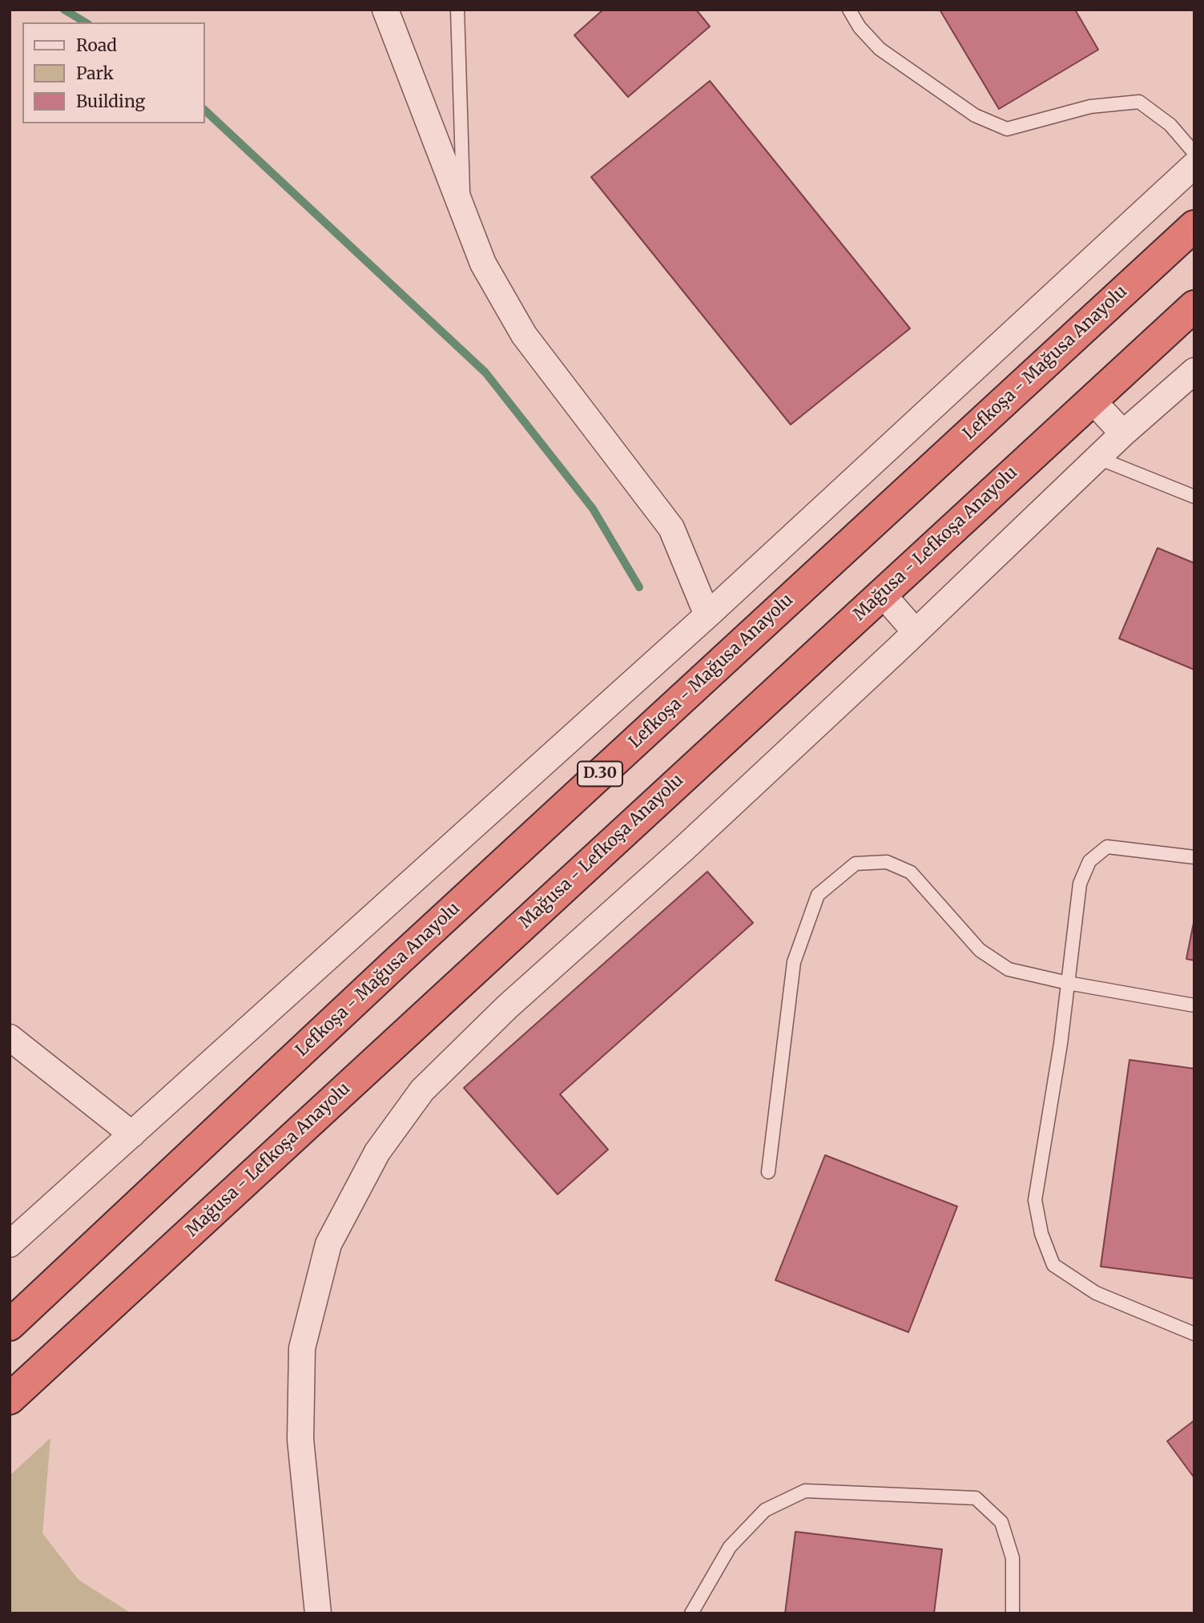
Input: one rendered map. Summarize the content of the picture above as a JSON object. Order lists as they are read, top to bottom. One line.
{"streets":{"highway":["Lefkoşa - Mağusa Anayolu","Mağusa - Lefkoşa Anayolu","D.30"]},"legend":["Road","Park","Building"]}
